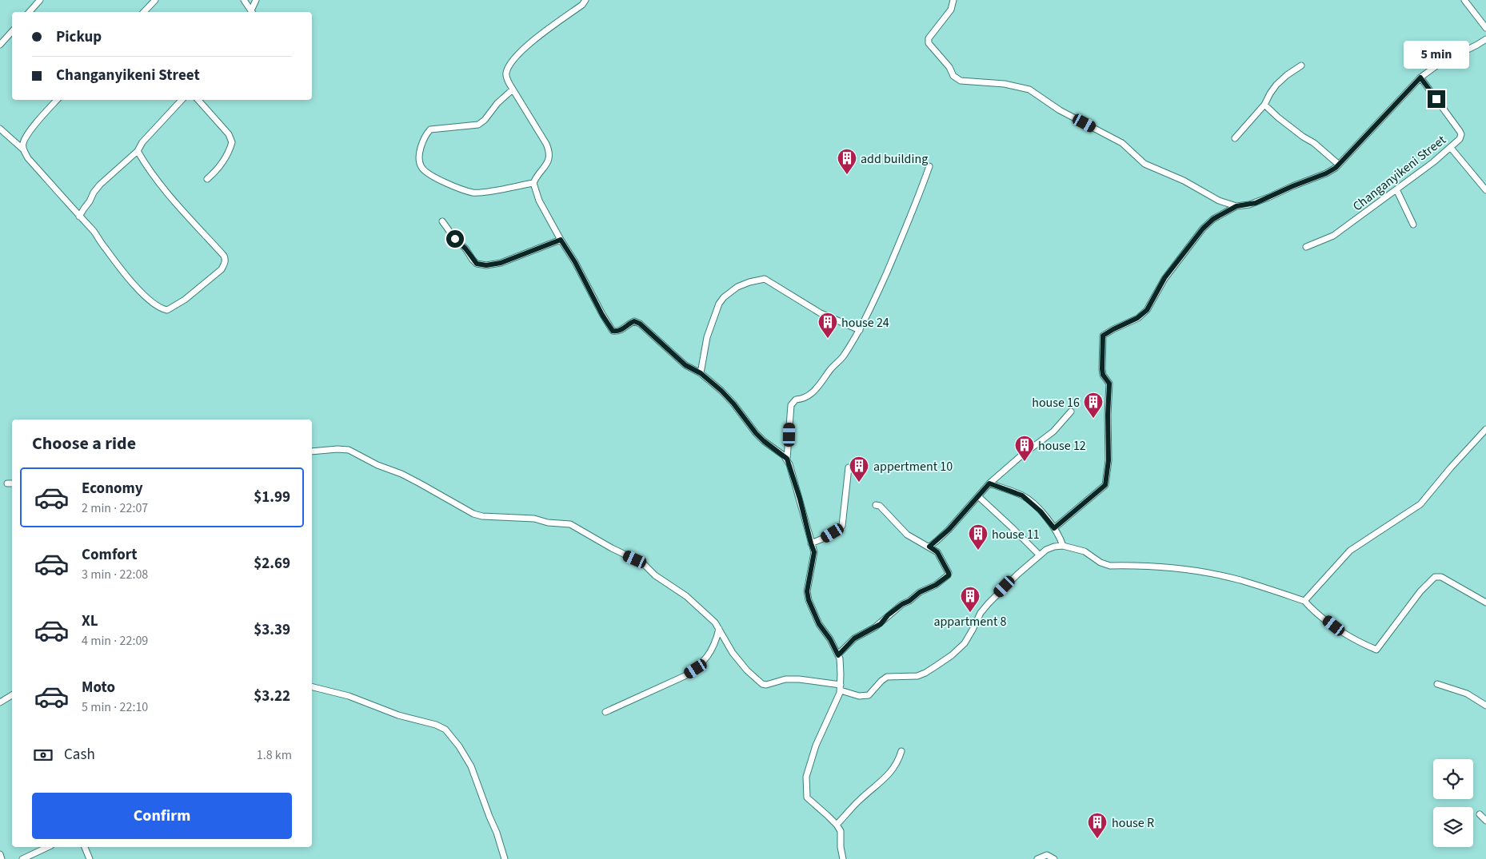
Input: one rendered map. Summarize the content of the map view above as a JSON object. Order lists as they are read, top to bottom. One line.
{"streets":{"street":["Changanyikeni Street"]},"places":{"building":["add building","house 24","house 16","house 12","appertment 10","house 11","appartment 8","house R"]},"page":{"banner":["Pickup","Changanyikeni Street"],"bubble":"5 min","heading":"Choose a ride","list":[{"name":"Economy","note":"2 min · 22:07","value":"$1.99"},{"name":"Comfort","note":"3 min · 22:08","value":"$2.69"},{"name":"XL","note":"4 min · 22:09","value":"$3.39"},{"name":"Moto","note":"5 min · 22:10","value":"$3.22"}],"pay":["Cash","1.8 km"],"buttons":"Confirm"}}
